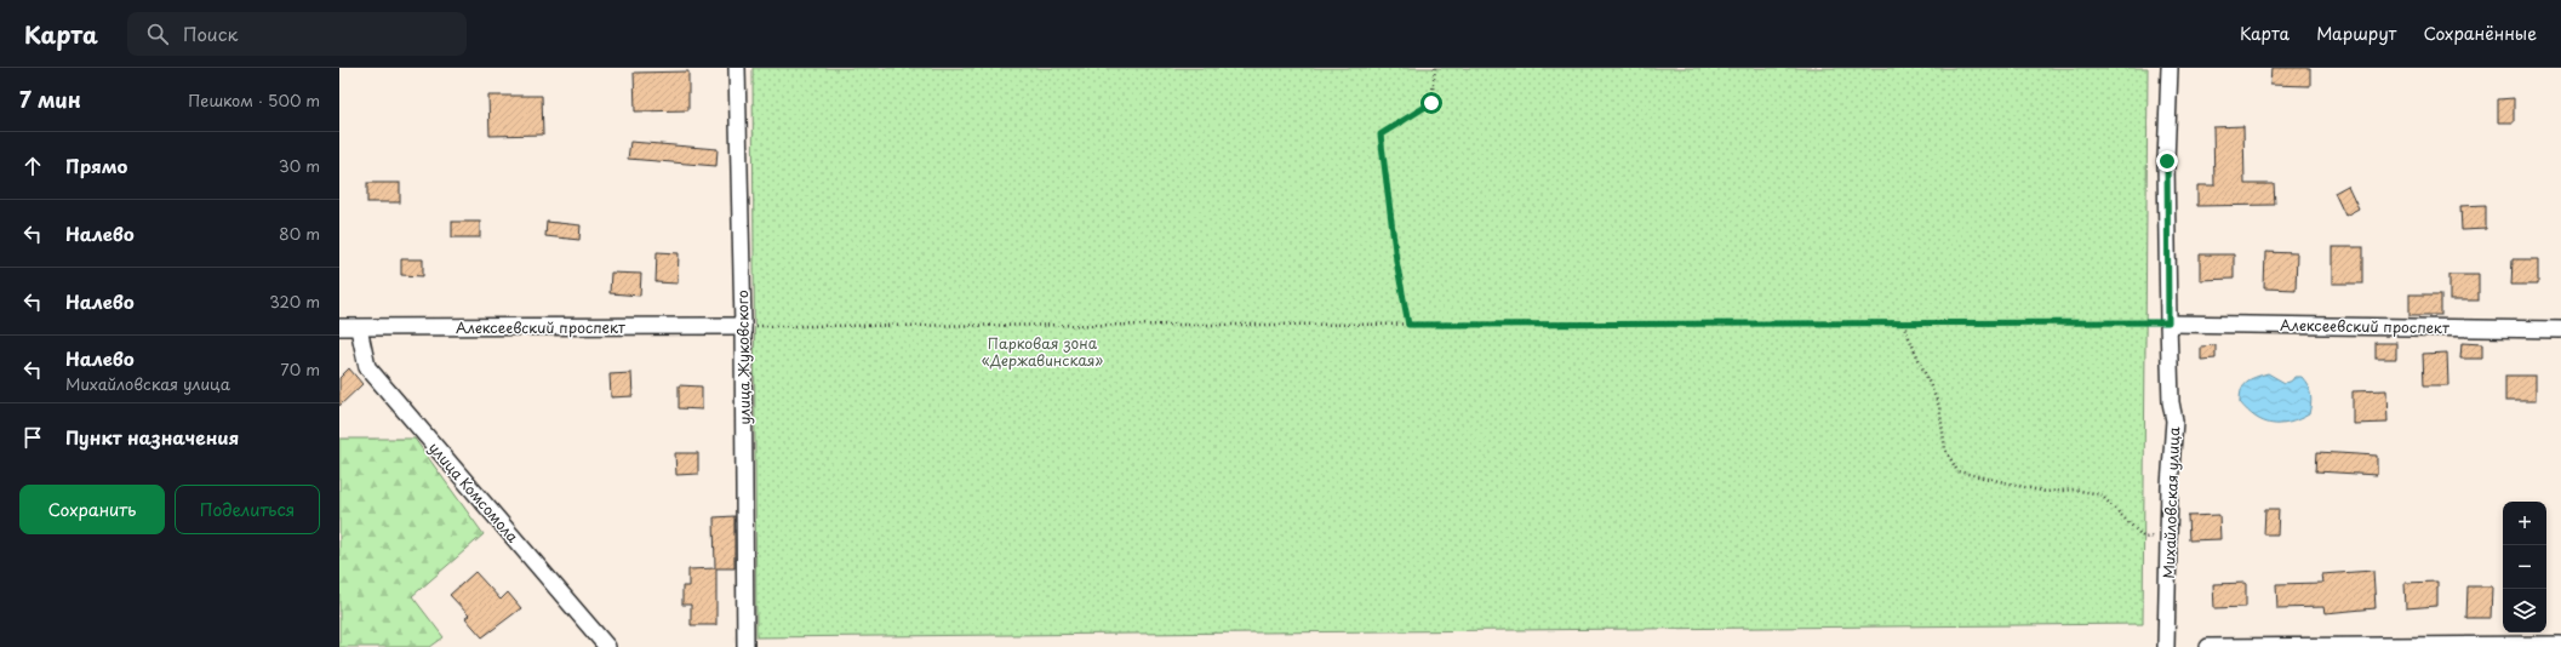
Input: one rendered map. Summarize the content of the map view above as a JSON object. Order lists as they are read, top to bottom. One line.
{"streets":{"street":["Алексеевский проспект","улица Жуковского","улица Комсомола","Михайловская улица"]},"crossings":[["Алексеевский проспект","улица Жуковского"],["Алексеевский проспект","улица Комсомола"],["Алексеевский проспект","Михайловская улица"]],"parks":["Парковая зона «Державинская»"],"page":{"header":"Карта","search":"Поиск","nav":["Карта","Маршрут","Сохранённые"],"heading":["7 мин","Пешком · 500 m"],"list":[["Прямо","30 m"],["Налево","80 m"],["Налево","320 m"],["Налево","Михайловская улица","70 m"],"Пункт назначения"],"buttons":["Сохранить","Поделиться"],"map_buttons":["+","−"]}}
